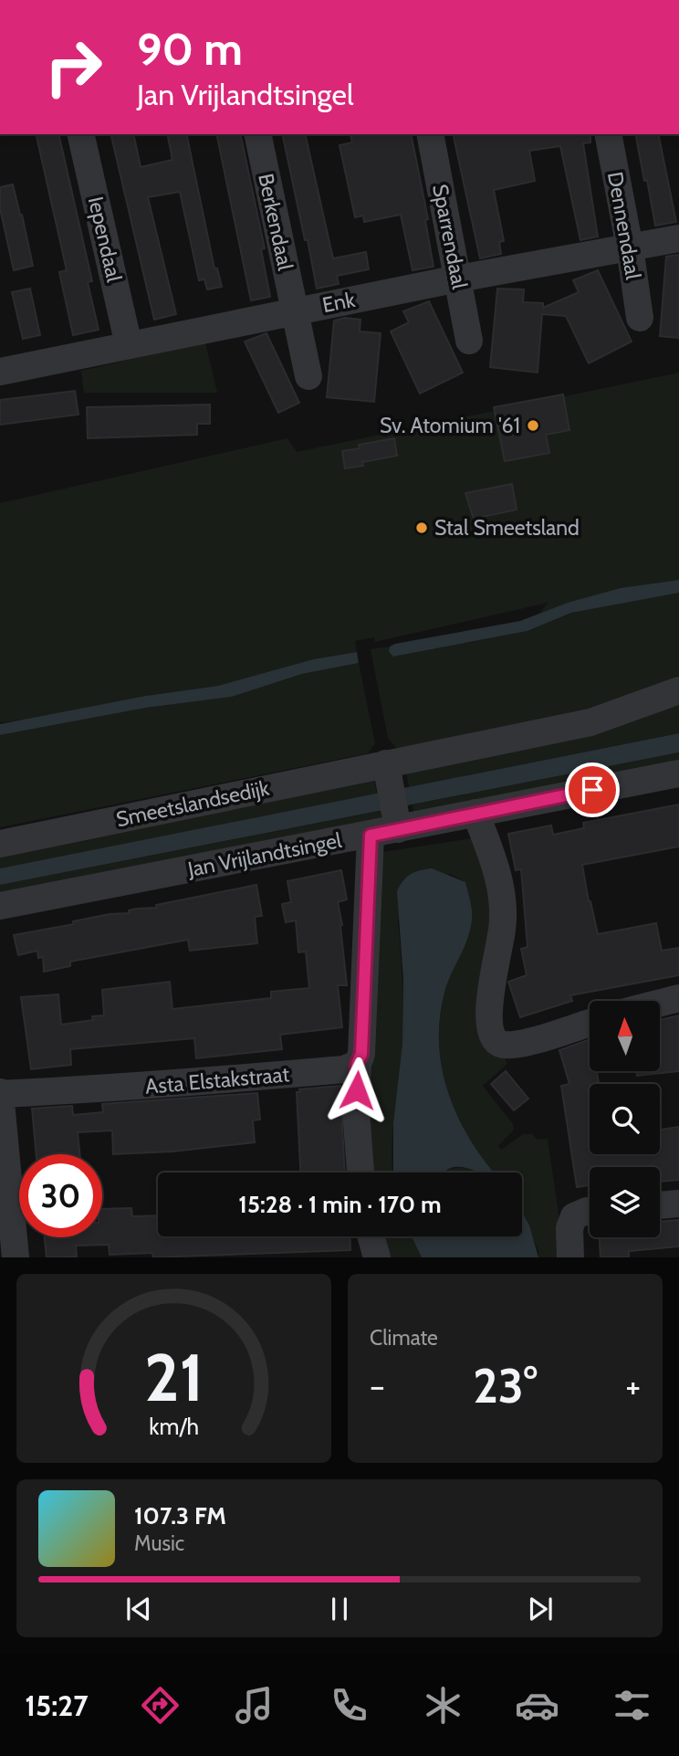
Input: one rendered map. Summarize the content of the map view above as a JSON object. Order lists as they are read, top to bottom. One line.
{"streets":{"street":["Berkendaal","Dennendaal","Sparrendaal","Iependaal","Enk","Smeetslandsedijk","Jan Vrijlandtsingel","Asta Elstakstraat"]},"crossings":[["Berkendaal","Enk"],["Dennendaal","Enk"],["Sparrendaal","Enk"],["Iependaal","Enk"]],"places":["Sv. Atomium '61","Stal Smeetsland"],"north":"top","page":{"turn":["90 m","Jan Vrijlandtsingel"],"limit":"30","trip":"15:28 · 1 min · 170 m","tile":"Climate","heat":["−","23°","+"],"song":["107.3 FM","Music"],"tabs":"15:27","gauge":["21","km/h"]}}
